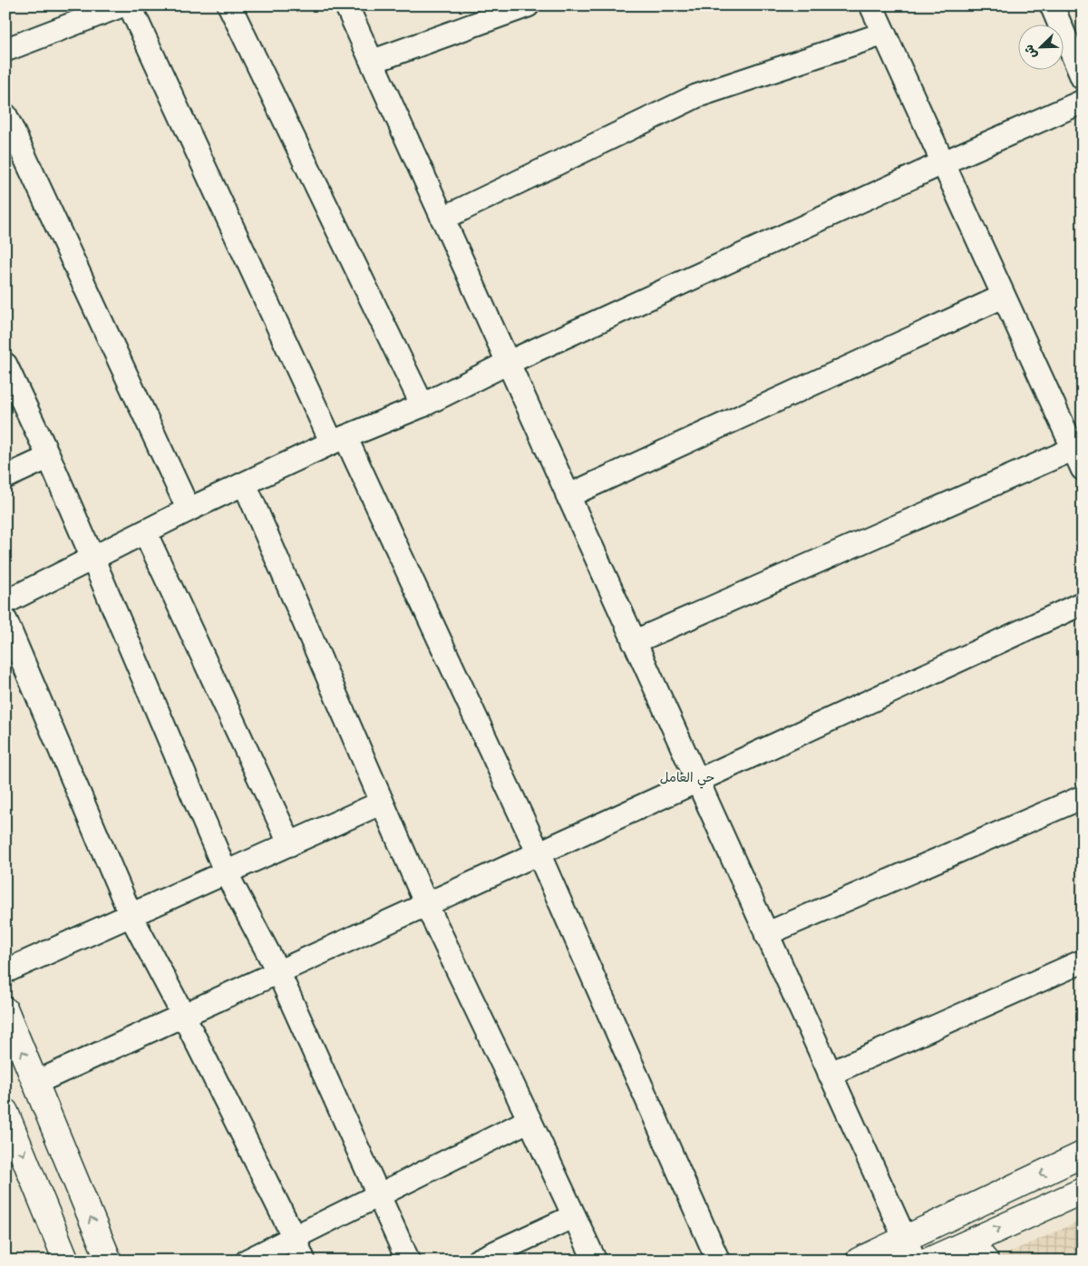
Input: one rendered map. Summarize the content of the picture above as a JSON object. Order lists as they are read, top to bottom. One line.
{"districts":["حي العامل"],"north":"bottom left"}
